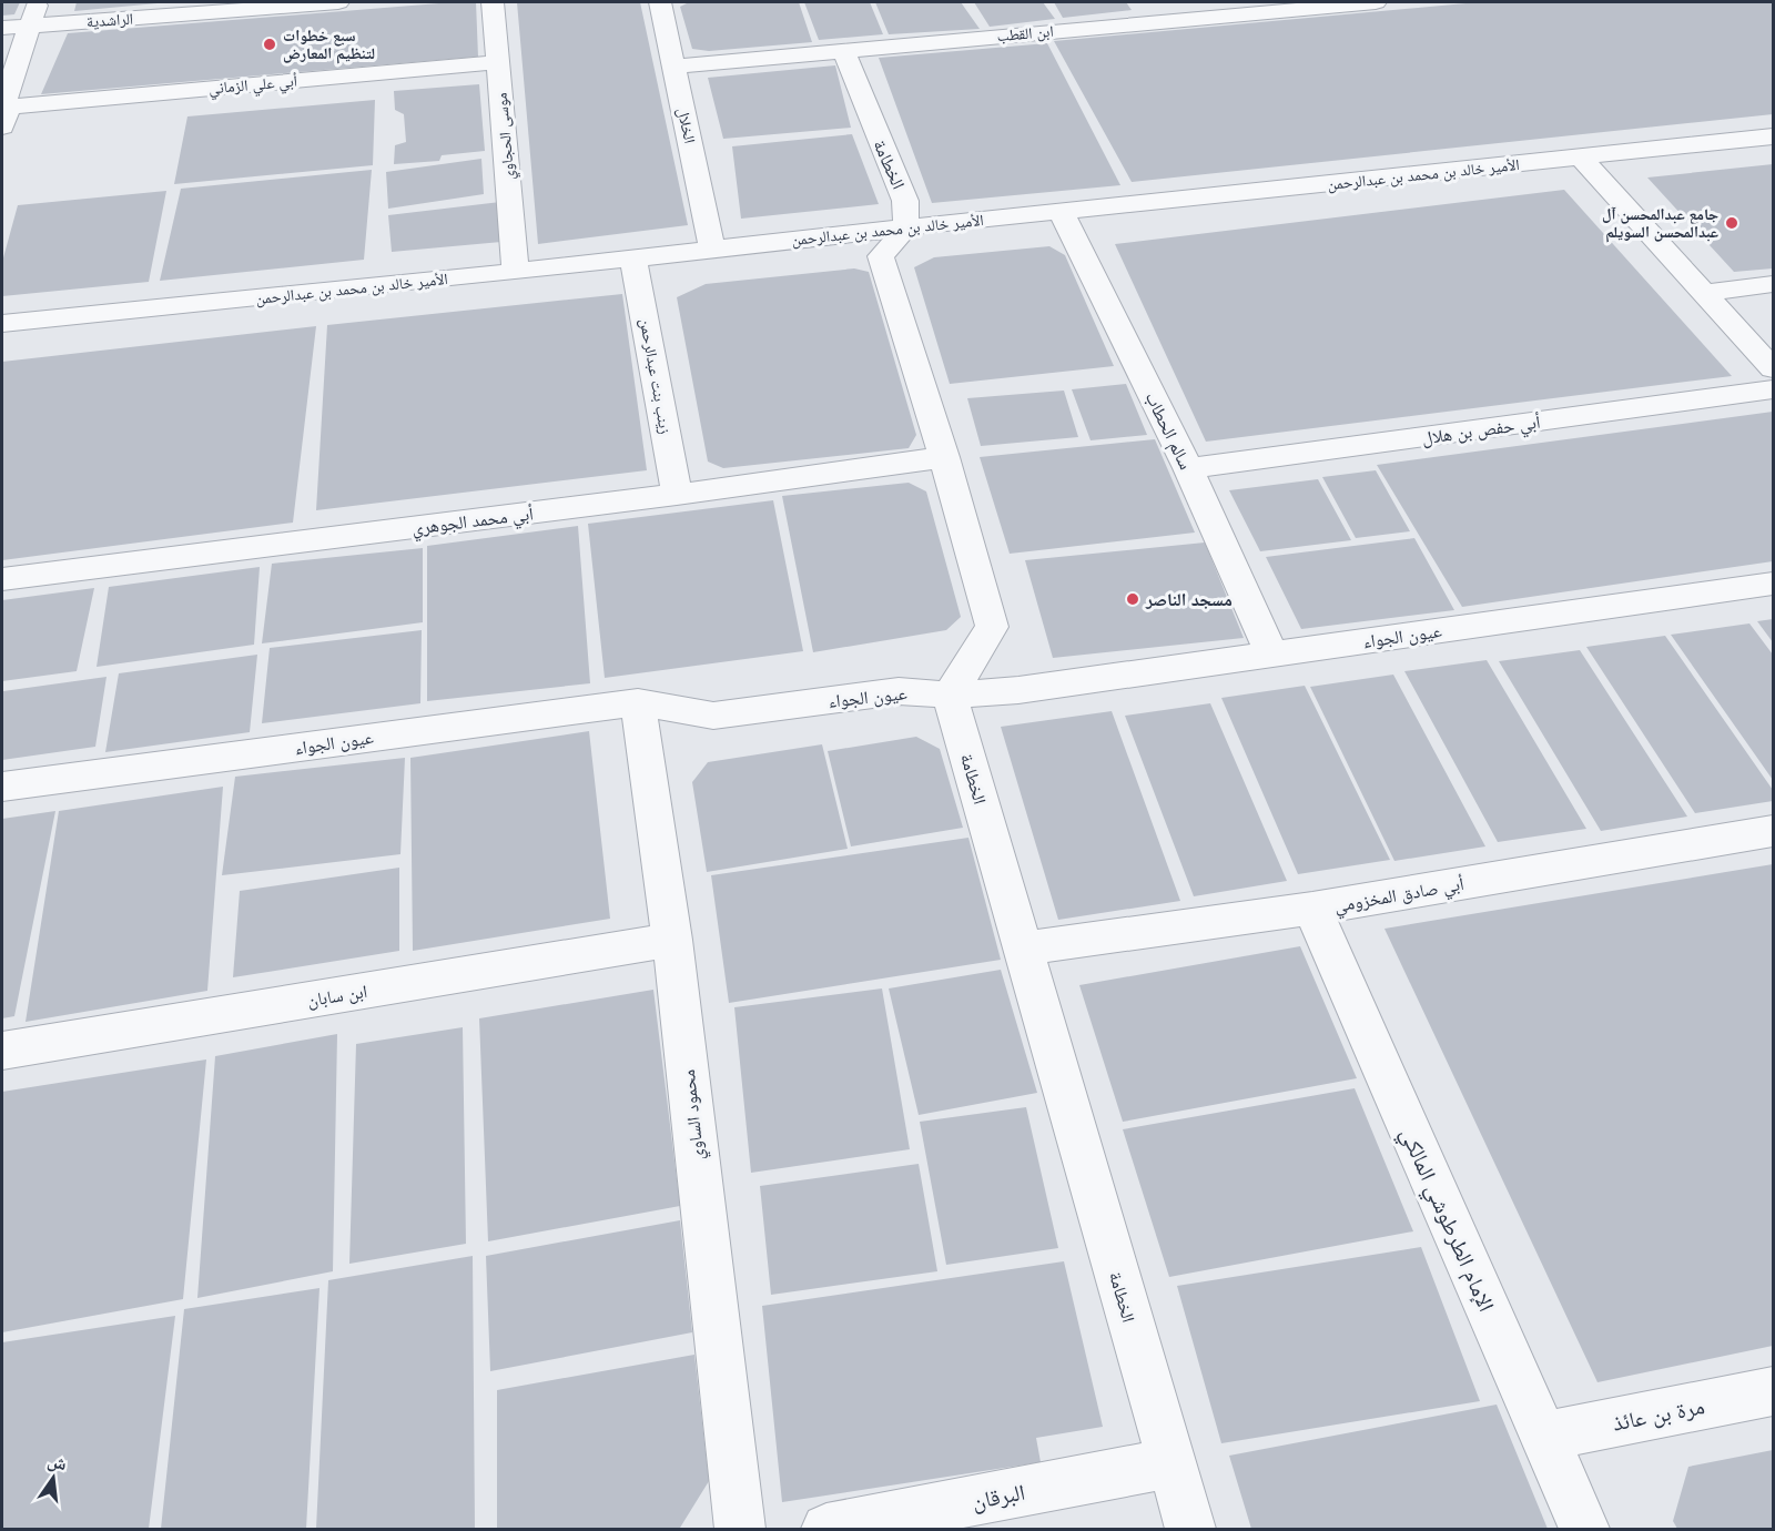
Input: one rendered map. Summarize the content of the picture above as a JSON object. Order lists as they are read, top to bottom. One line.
{"streets":{"street":["الراشدية","ابن القطب","أبي علي الزماني","الخلال","موسى الحجاوي","الخطامة","الأمير خالد بن محمد بن عبدالرحمن","زينب بنت عبدالرحمن","أبي حفص بن هلال","سالم الحطاب","أبي محمد الجوهري","عيون الجواء","أبي صادق المخزومي","ابن سابان","محمود الساوي","الإمام الطرطوشي المالكي","مرة بن عائذ","البرقان"]},"crossings":[["ابن القطب","الخلال"],["ابن القطب","الخطامة"],["أبي علي الزماني","موسى الحجاوي"],["الخلال","الأمير خالد بن محمد بن عبدالرحمن"],["موسى الحجاوي","الأمير خالد بن محمد بن عبدالرحمن"],["الخطامة","الأمير خالد بن محمد بن عبدالرحمن"],["الخطامة","عيون الجواء"],["الخطامة","أبي صادق المخزومي"],["الخطامة","البرقان"],["الأمير خالد بن محمد بن عبدالرحمن","زينب بنت عبدالرحمن"],["الأمير خالد بن محمد بن عبدالرحمن","سالم الحطاب"],["زينب بنت عبدالرحمن","أبي محمد الجوهري"],["أبي حفص بن هلال","سالم الحطاب"],["سالم الحطاب","عيون الجواء"],["عيون الجواء","محمود الساوي"],["أبي صادق المخزومي","الإمام الطرطوشي المالكي"],["ابن سابان","محمود الساوي"],["الإمام الطرطوشي المالكي","مرة بن عائذ"]],"places":["سبع خطوات لتنظيم المعارض","جامع عبدالمحسن آل عبدالمحسن السويلم","مسجد الناصر"],"north":"top"}
